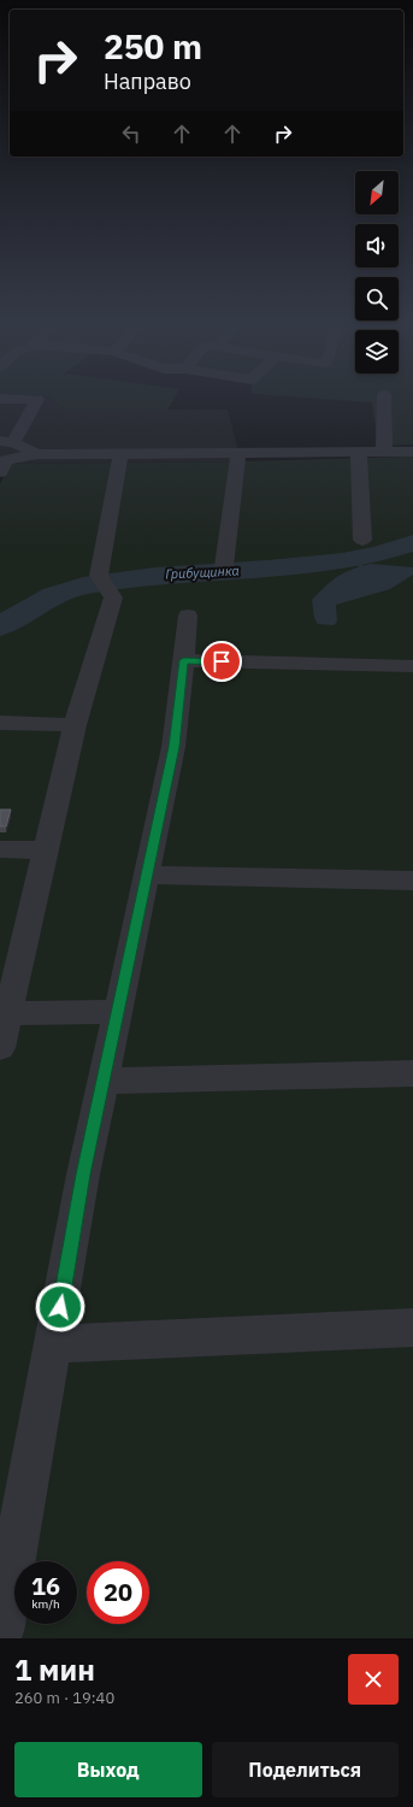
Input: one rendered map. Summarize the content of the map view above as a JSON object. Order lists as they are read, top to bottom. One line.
{"water":["Грибущинка"],"north":"bottom left","page":{"turn":["250 m","Направо"],"speed":"16 km/h","limit":"20","heading":["1 мин","260 m · 19:40"],"buttons":["Выход","Поделиться"]}}
